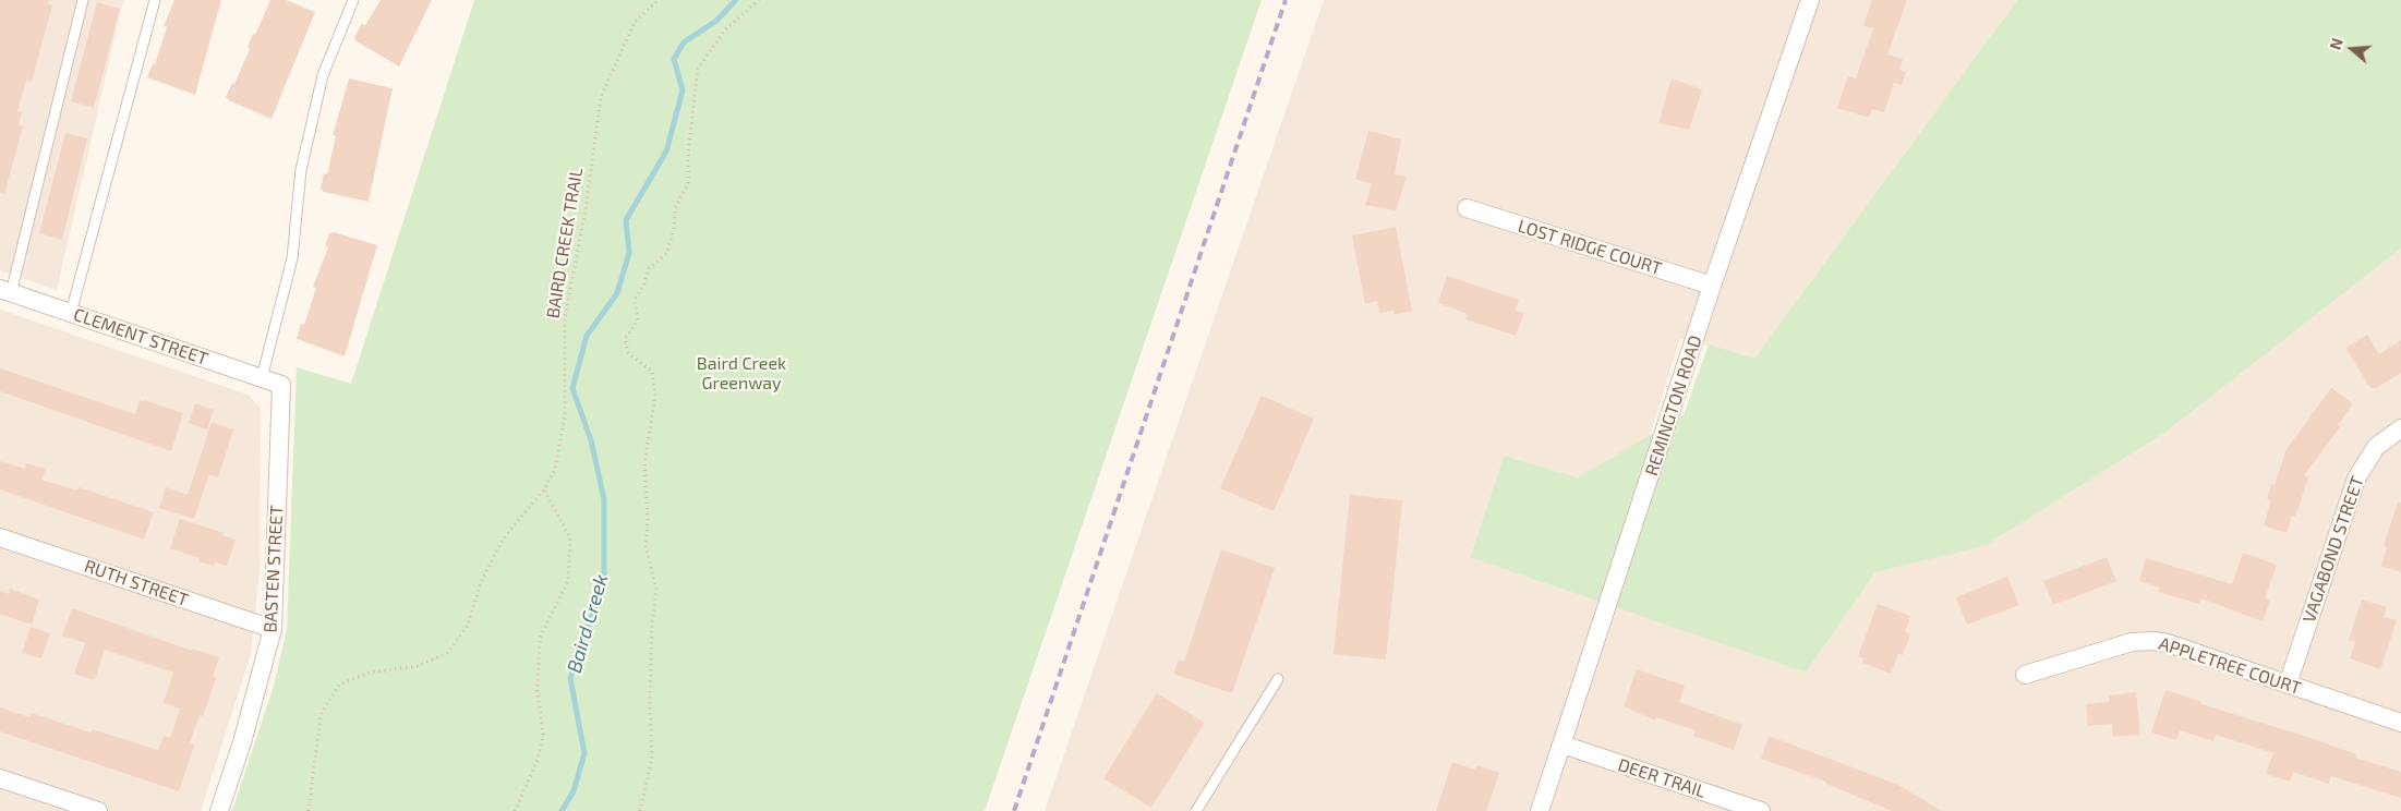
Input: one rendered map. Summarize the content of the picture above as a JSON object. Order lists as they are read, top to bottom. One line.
{"streets":{"street":["LOST RIDGE COURT","CLEMENT STREET","REMINGTON ROAD","VAGABOND STREET","BASTEN STREET","RUTH STREET","APPLETREE COURT","DEER TRAIL"],"path":["BAIRD CREEK TRAIL"]},"crossings":[["LOST RIDGE COURT","REMINGTON ROAD"],["CLEMENT STREET","BASTEN STREET"],["REMINGTON ROAD","DEER TRAIL"],["VAGABOND STREET","APPLETREE COURT"],["BASTEN STREET","RUTH STREET"]],"water":["Baird Creek"],"parks":["Baird Creek Greenway"],"north":"left"}
